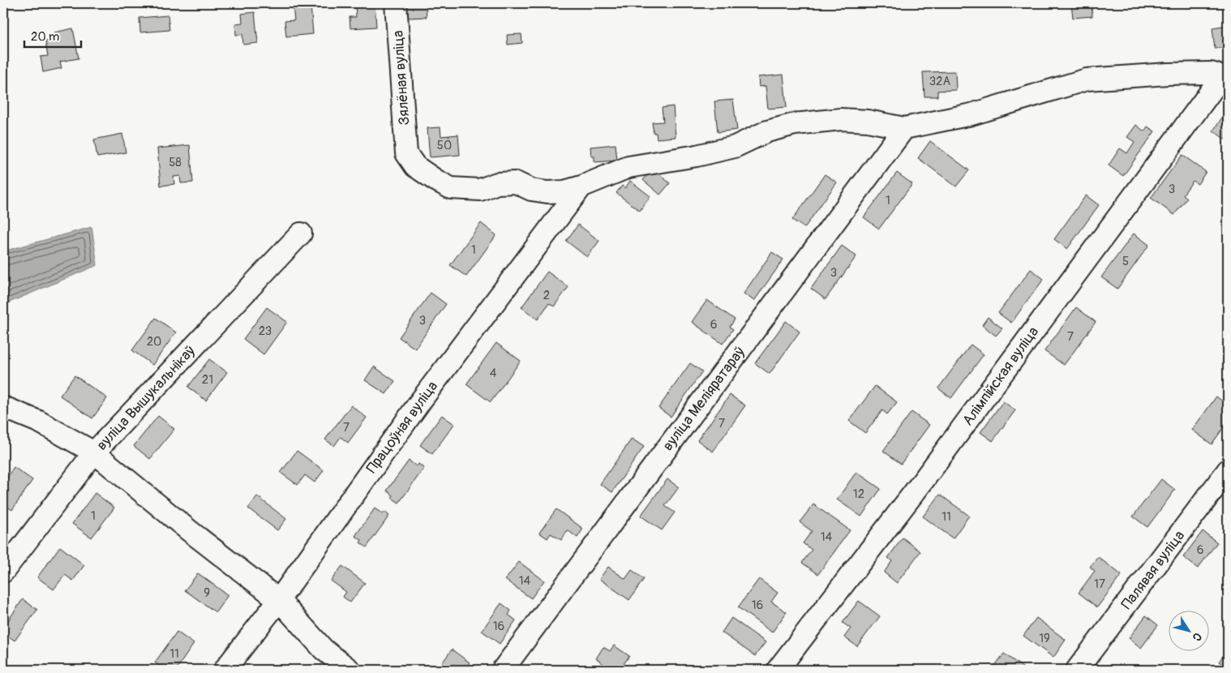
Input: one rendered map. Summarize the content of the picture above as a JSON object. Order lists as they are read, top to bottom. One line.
{"streets":{"street":["Зялёная вуліца","Алімпійская вуліца","вуліца Вышукальнікаў","вуліца Меліяратараў","Працоўная вуліца","Палявая вуліца"]},"crossings":[["Зялёная вуліца","Працоўная вуліца"],["Алімпійская вуліца","вуліца Меліяратараў"]],"house_numbers":["32А","50","58","3","1","1","5","3","2","3","6","23","7","20","4","21","7","7","12","1","11","14","6","14","17","9","16","16","19","11"],"scale_bar":"20 m","north":"bottom right"}
